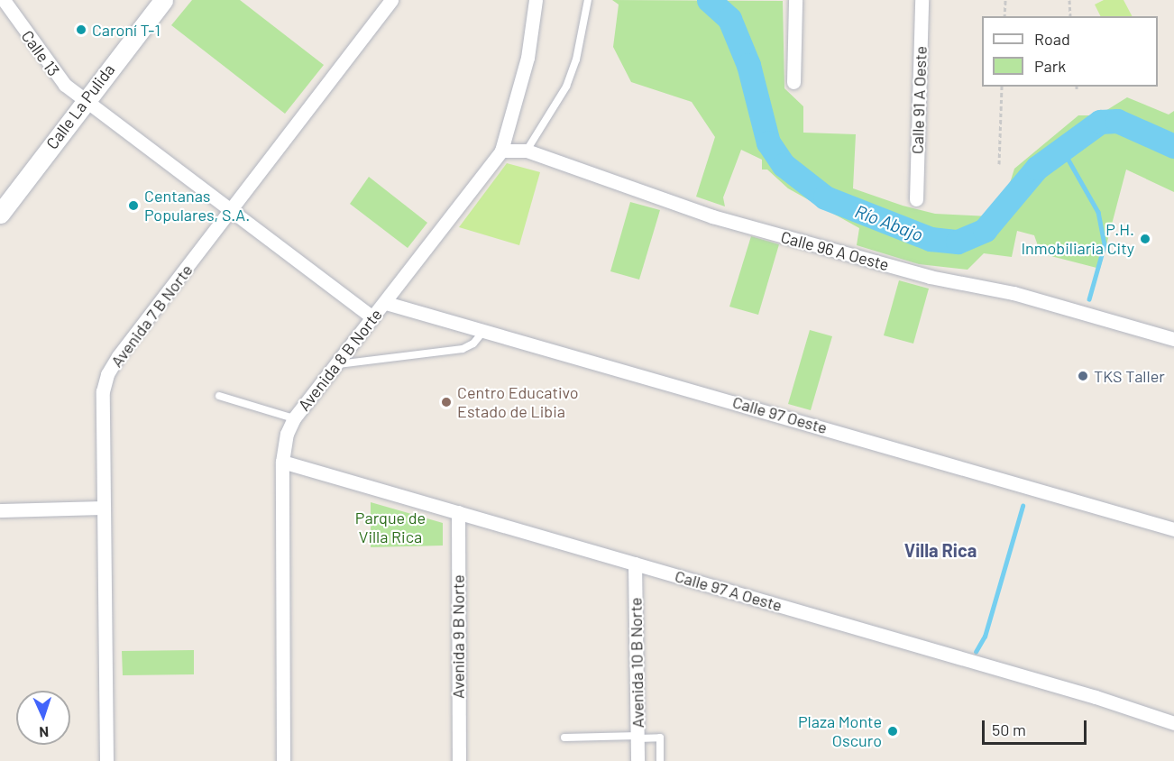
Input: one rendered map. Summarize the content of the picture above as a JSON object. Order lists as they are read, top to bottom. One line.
{"streets":{"main road":["Calle La Pulida"],"street":["Calle 13","Calle 91 A Oeste","Calle 96 A Oeste","Avenida 7 B Norte","Avenida 8 B Norte","Calle 97 Oeste","Calle 97 A Oeste","Avenida 9 B Norte","Avenida 10 B Norte"]},"crossings":[["Calle 13","Calle La Pulida"],["Calle 13","Avenida 7 B Norte"],["Calle 13","Avenida 8 B Norte"],["Calle 96 A Oeste","Avenida 8 B Norte"],["Avenida 8 B Norte","Calle 97 Oeste"],["Avenida 8 B Norte","Calle 97 A Oeste"],["Calle 97 A Oeste","Avenida 9 B Norte"],["Calle 97 A Oeste","Avenida 10 B Norte"]],"districts":["Villa Rica"],"water":["Río Abajo"],"parks":["Parque de Villa Rica"],"places":["Caroní T-1","Centanas Populares, S.A.","P.H. Inmobiliaria City","TKS Taller","Centro Educativo Estado de Libia","Plaza Monte Oscuro"],"legend":["Road","Park"],"scale_bar":"50 m","north":"bottom"}
